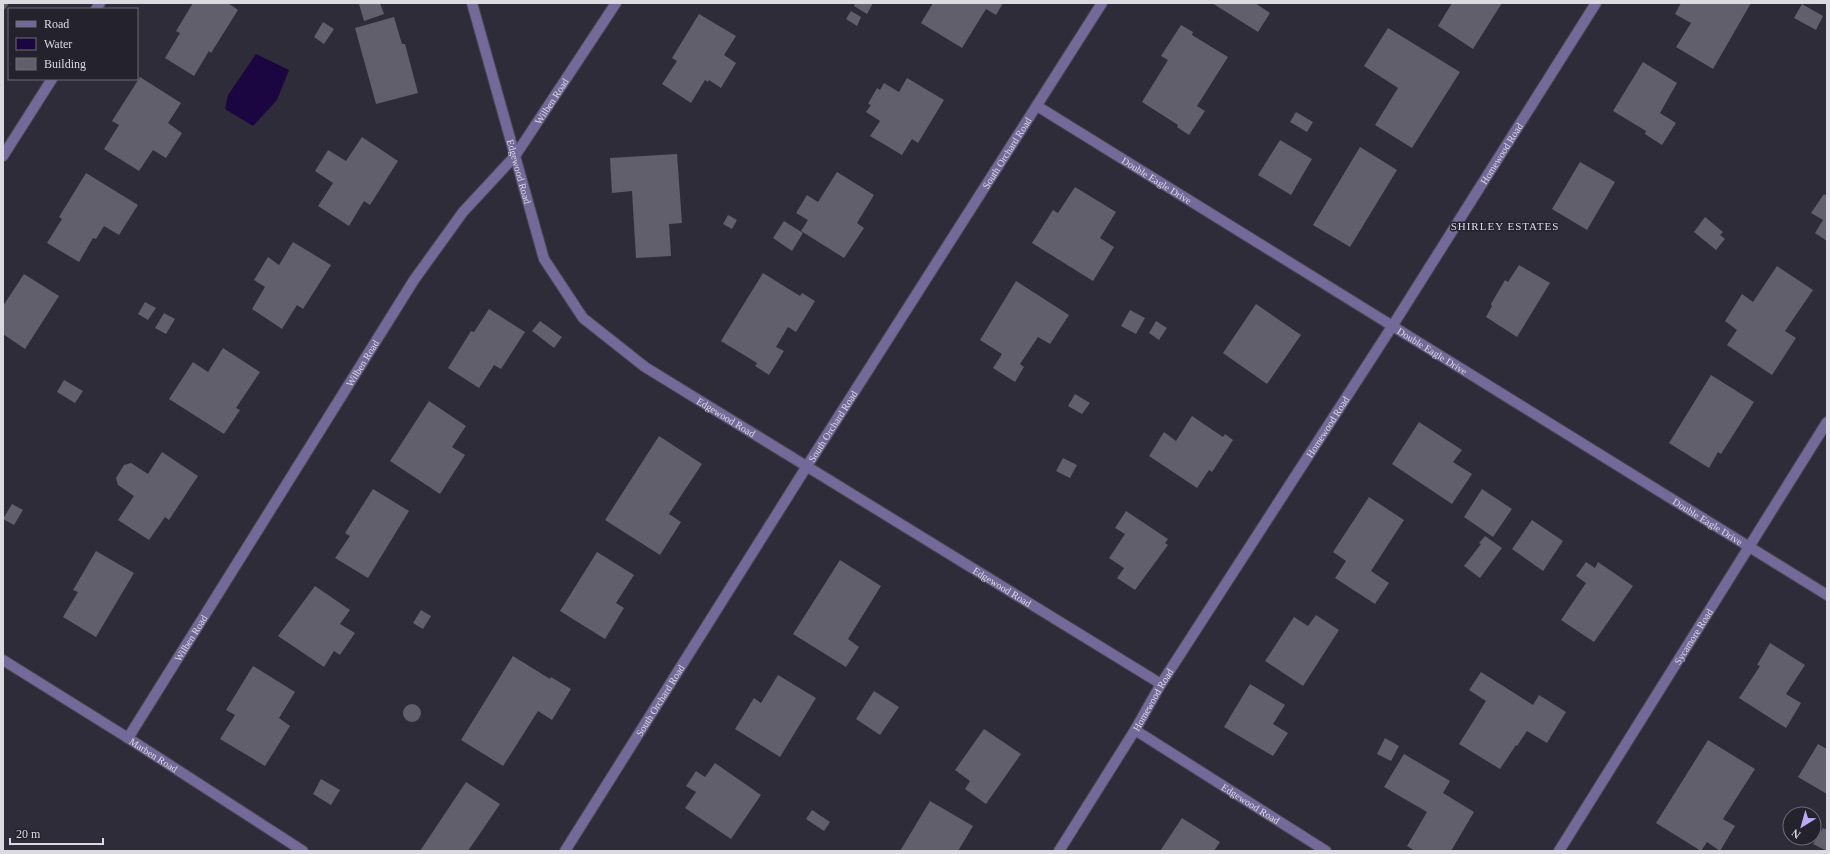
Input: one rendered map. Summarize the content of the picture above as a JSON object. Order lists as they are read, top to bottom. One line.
{"streets":{"street":["Wilben Road","South Orchard Road","Homewood Road","Edgewood Road","Double Eagle Drive","Sycamore Road","Marben Road"]},"crossings":[["Wilben Road","Edgewood Road"],["Wilben Road","Marben Road"],["South Orchard Road","Edgewood Road"],["South Orchard Road","Double Eagle Drive"],["Homewood Road","Edgewood Road"],["Homewood Road","Double Eagle Drive"],["Double Eagle Drive","Sycamore Road"]],"districts":["SHIRLEY ESTATES"],"legend":["Road","Water","Building"],"scale_bar":"20 m","north":"bottom left"}
